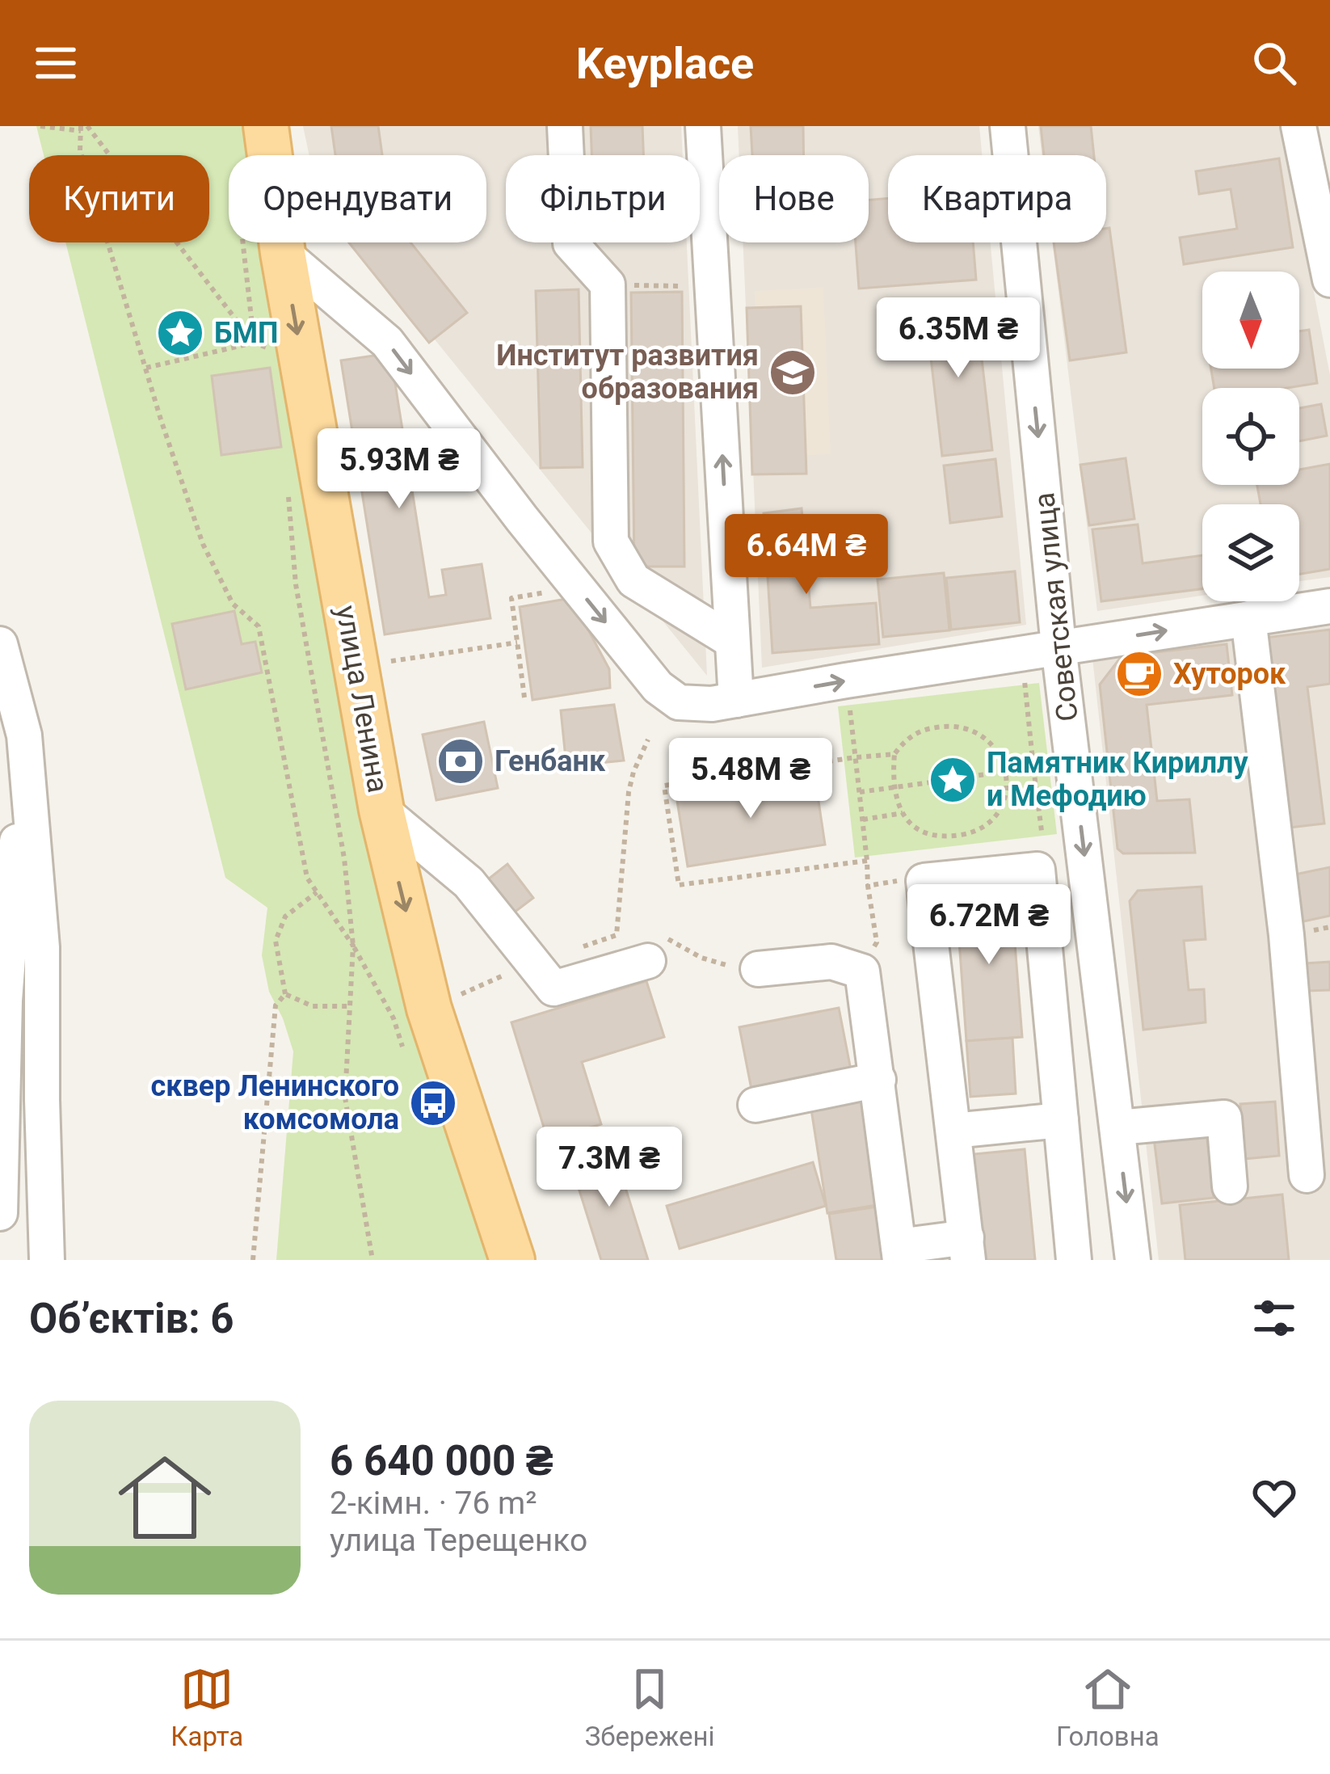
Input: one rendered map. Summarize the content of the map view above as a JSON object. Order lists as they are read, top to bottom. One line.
{"streets":{"main road":["улица Ленина"],"street":["Советская улица"]},"one_way":["улица Ленина"],"places":{"place":["БМП","Памятник Кириллу и Мефодию"],"school or university":["Институт развития образования"],"cafe":["Хуторок"],"bank":["Генбанк"],"bus stop":["сквер Ленинского комсомола"]},"north":"bottom","page":{"header":"Keyplace","chip":["Купити","Орендувати","Фільтри","Нове","Квартира"],"price":["6.35M ₴","5.93M ₴","6.64M ₴","5.48M ₴","6.72M ₴","7.3M ₴"],"heading":"Об’єктів: 6","list":[{"name":"6 640 000 ₴","note":"2-кімн. · 76 m² · улица Терещенко"}],"tabs":["Карта","Збережені","Головна"]}}
